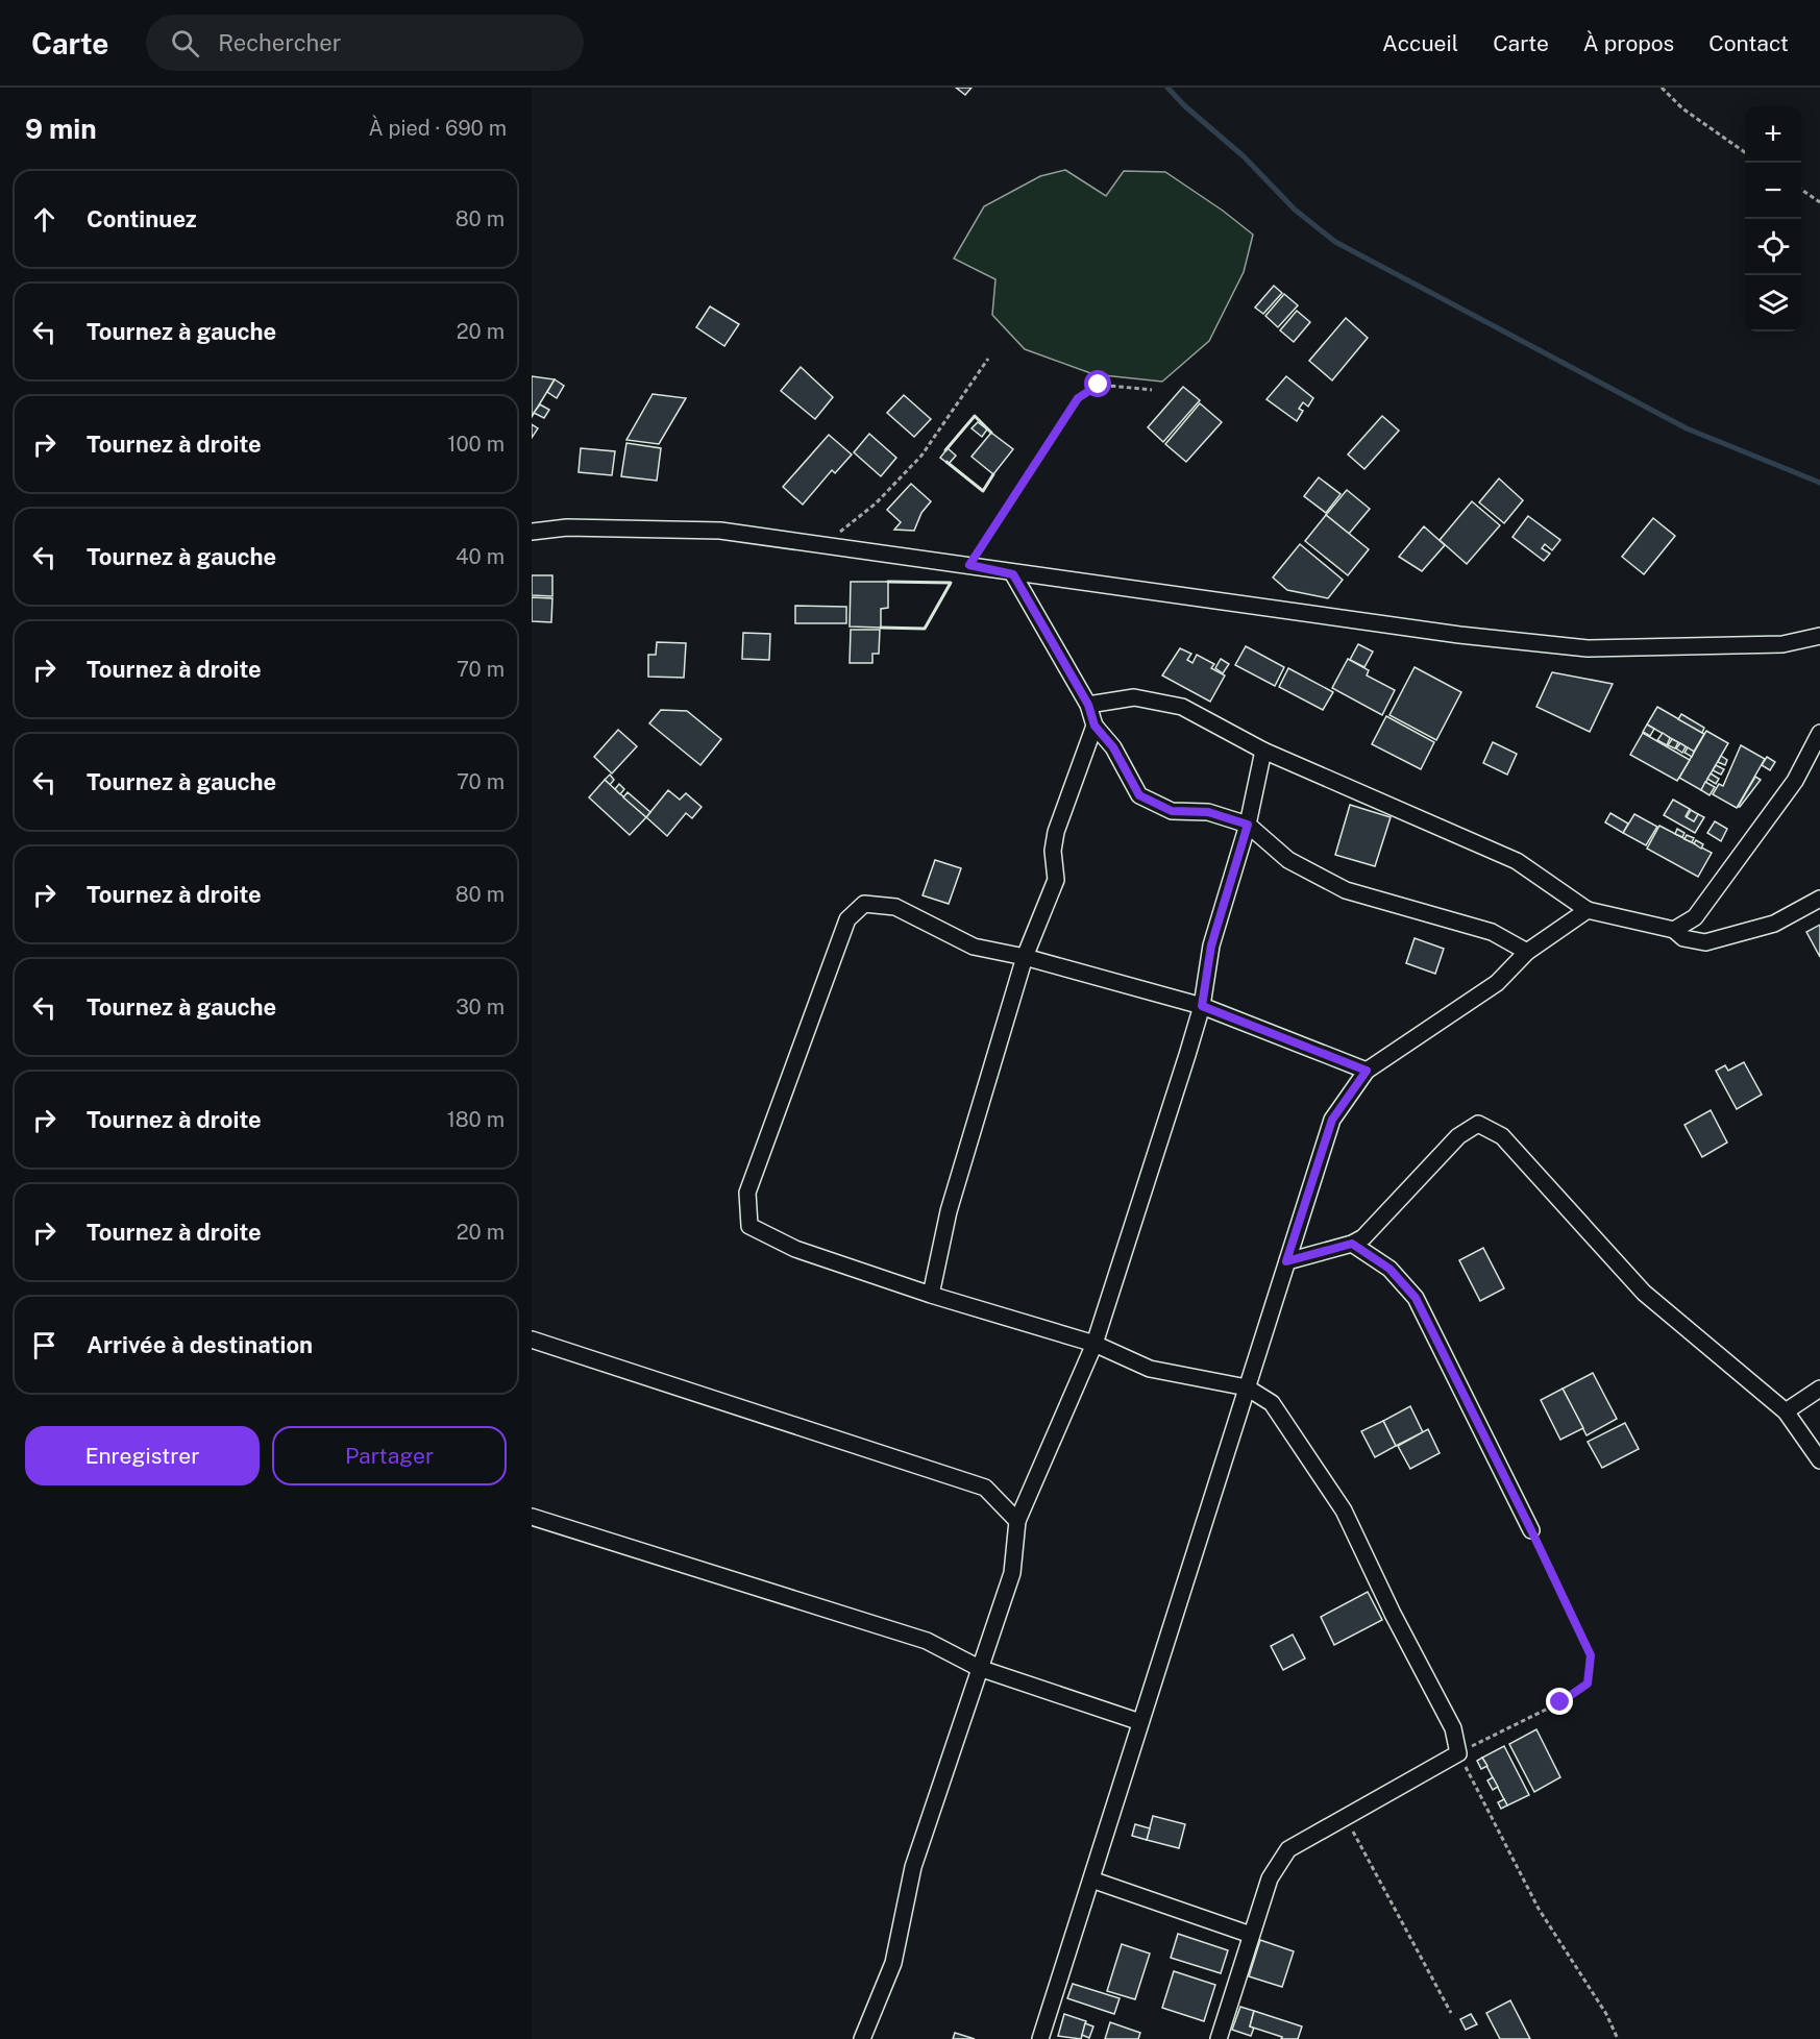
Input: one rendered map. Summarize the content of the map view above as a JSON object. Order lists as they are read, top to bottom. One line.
{"page":{"header":"Carte","search":"Rechercher","nav":["Accueil","Carte","À propos","Contact"],"heading":["9 min","À pied · 690 m"],"map_buttons":["+","−"],"list":[["Continuez","80 m"],["Tournez à gauche","20 m"],["Tournez à droite","100 m"],["Tournez à gauche","40 m"],["Tournez à droite","70 m"],["Tournez à gauche","70 m"],["Tournez à droite","80 m"],["Tournez à gauche","30 m"],["Tournez à droite","180 m"],["Tournez à droite","20 m"],"Arrivée à destination"],"buttons":["Enregistrer","Partager"]}}
